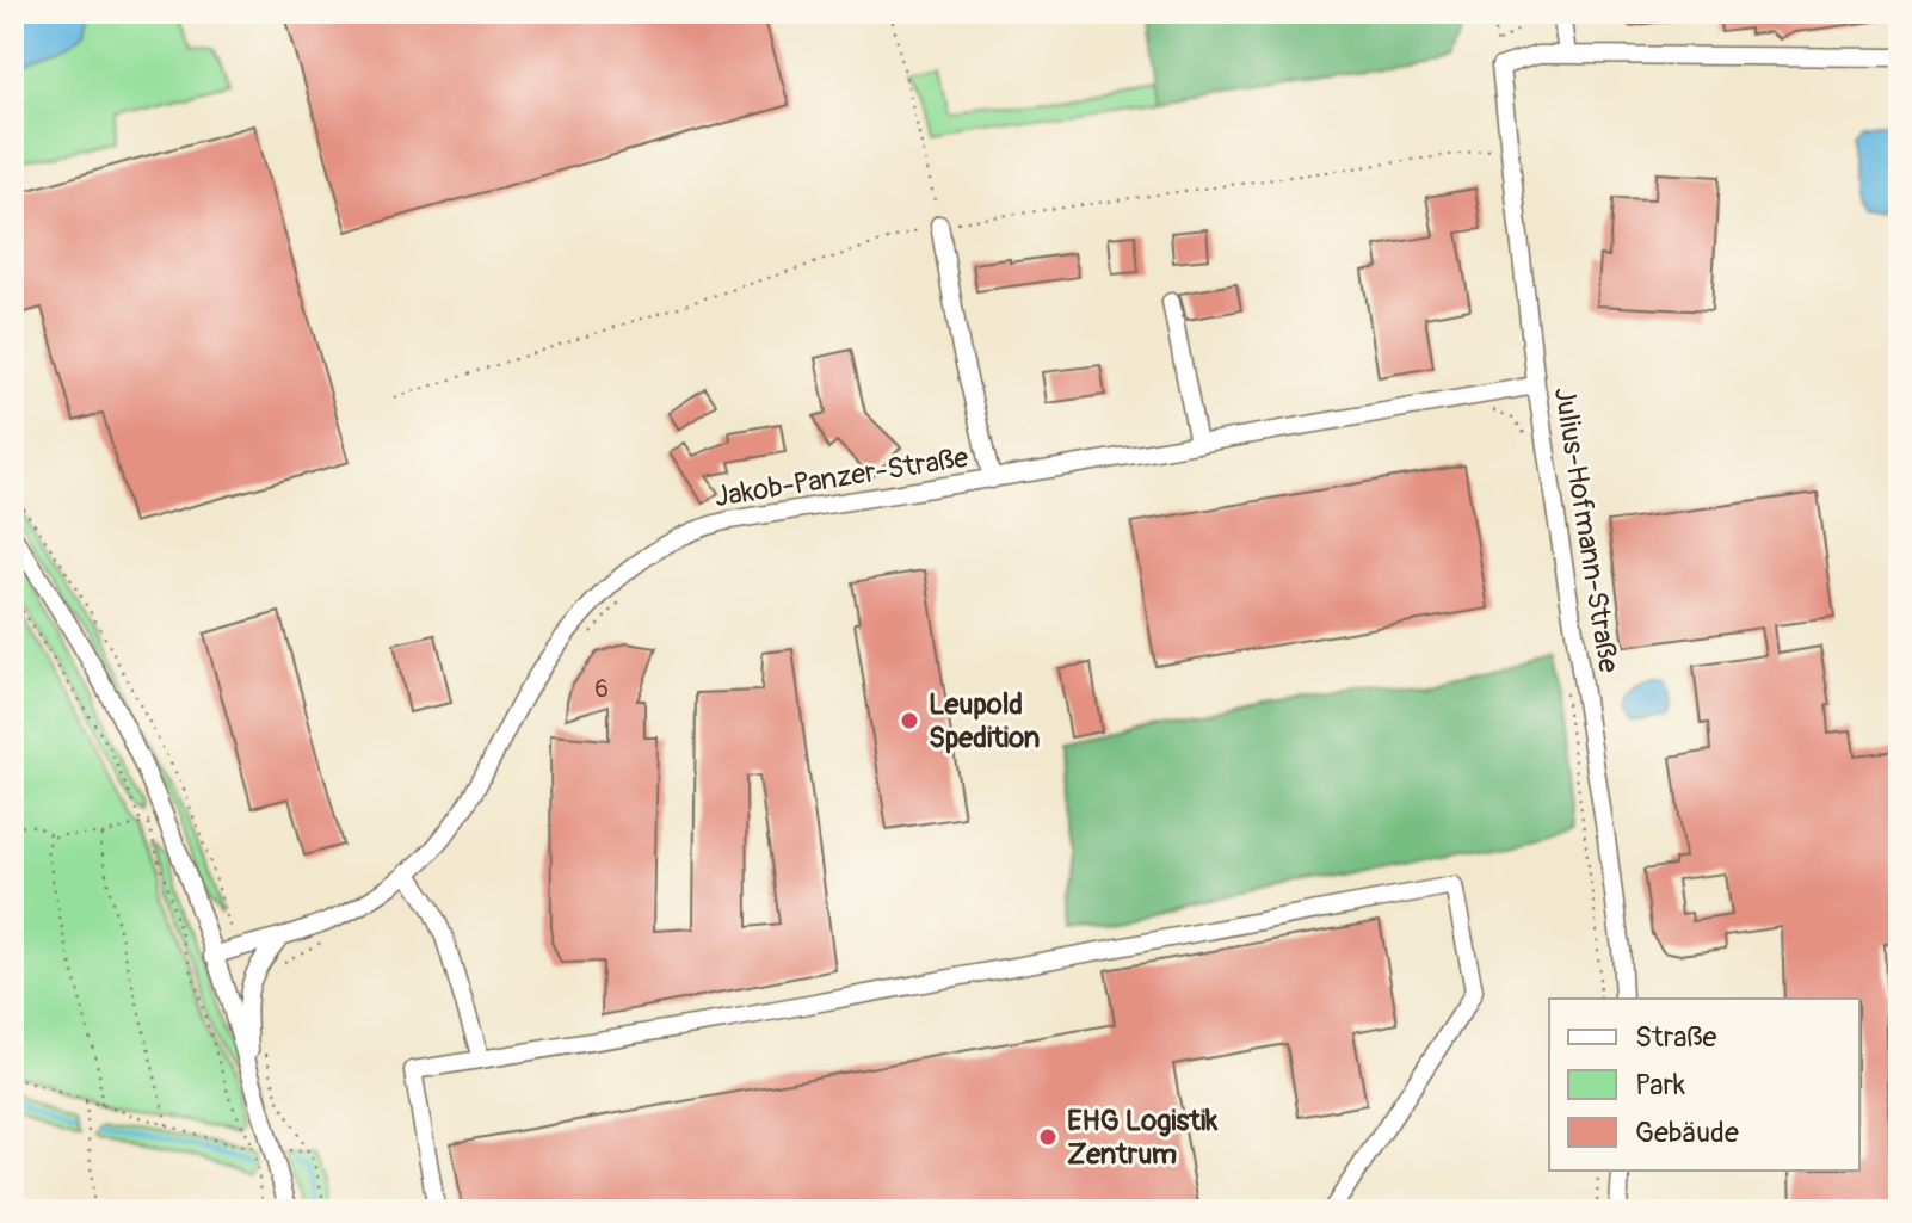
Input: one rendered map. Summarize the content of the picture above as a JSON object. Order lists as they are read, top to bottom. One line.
{"streets":{"street":["Jakob-Panzer-Straße","Julius-Hofmann-Straße"]},"crossings":[["Jakob-Panzer-Straße","Julius-Hofmann-Straße"]],"places":["Leupold Spedition","EHG Logistik Zentrum"],"house_numbers":["6"],"legend":["Straße","Park","Gebäude"]}
